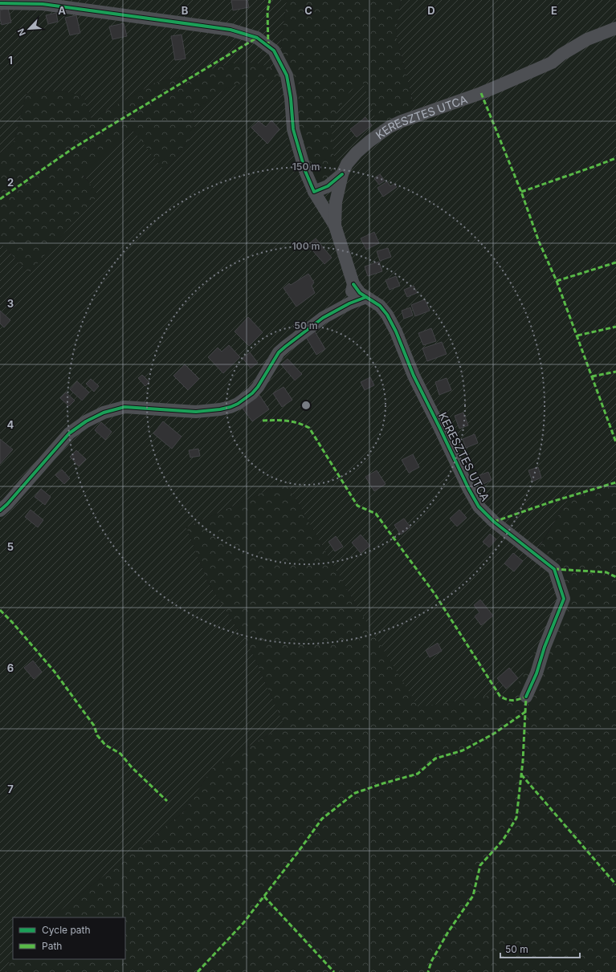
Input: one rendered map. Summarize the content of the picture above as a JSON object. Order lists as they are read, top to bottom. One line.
{"streets":{"street":["KERESZTES UTCA"]},"legend":["Cycle path","Path"],"scale_bar":"50 m","north":"bottom left","grid":{"columns":["A","B","C","D","E"],"rows":["1","2","3","4","5","6","7"]},"rings":["150 m","100 m","50 m"]}
